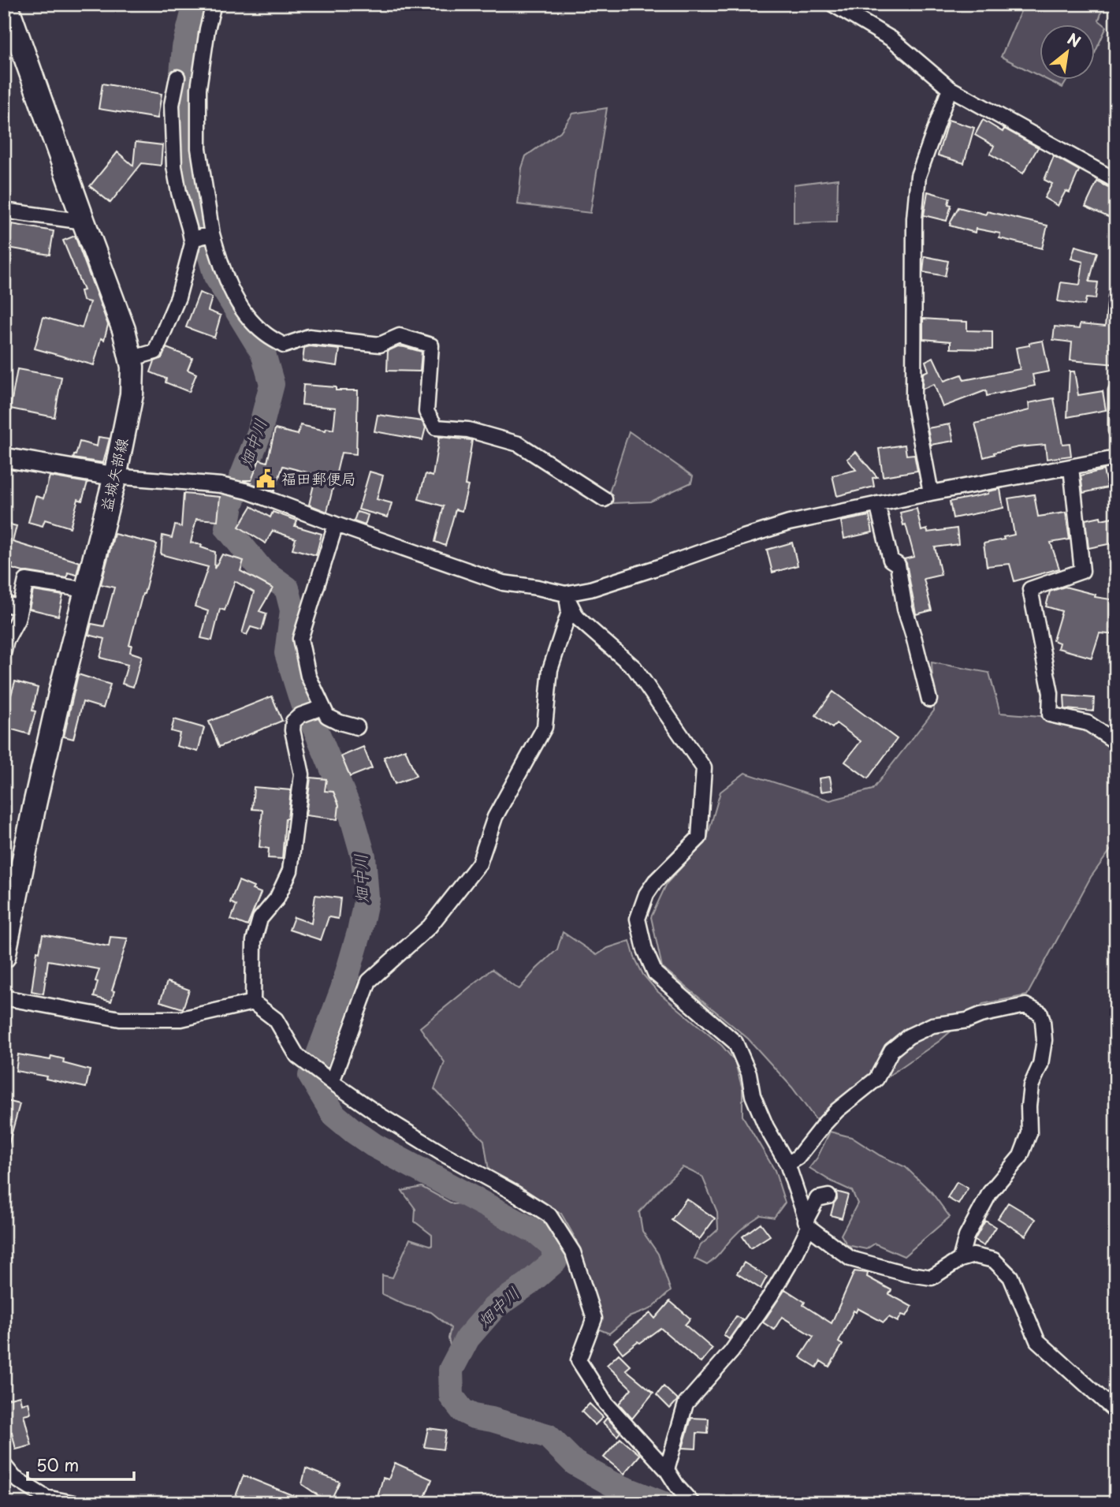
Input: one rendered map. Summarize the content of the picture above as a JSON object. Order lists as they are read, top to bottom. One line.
{"streets":{"main road":["益城矢部線"]},"water":["畑中川"],"places":{"public building":["福田郵便局"]},"scale_bar":"50 m","north":"top right"}
